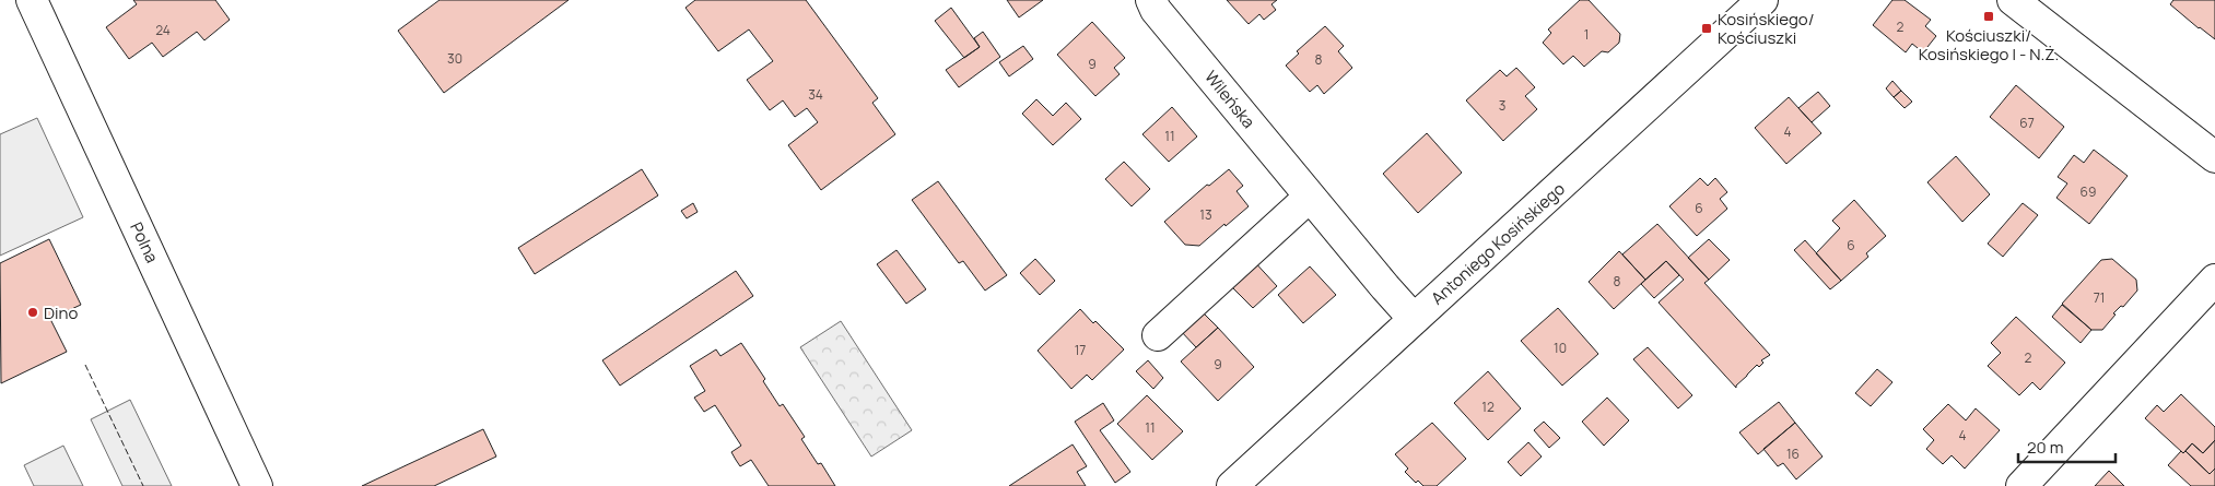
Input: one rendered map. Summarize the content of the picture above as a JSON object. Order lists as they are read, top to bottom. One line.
{"streets":{"street":["Wileńska","Polna","Antoniego Kosińskiego"]},"crossings":[["Wileńska","Antoniego Kosińskiego"]],"places":{"transit":["Kościuszki/ Kosińskiego I - N.Ż.","Kosińskiego/ Kościuszki"],"other":["Dino"]},"house_numbers":["2","24","1","30","8","9","34","3","67","4","11","69","6","13","6","8","71","10","17","2","9","12","11","4","16"],"scale_bar":"20 m"}
